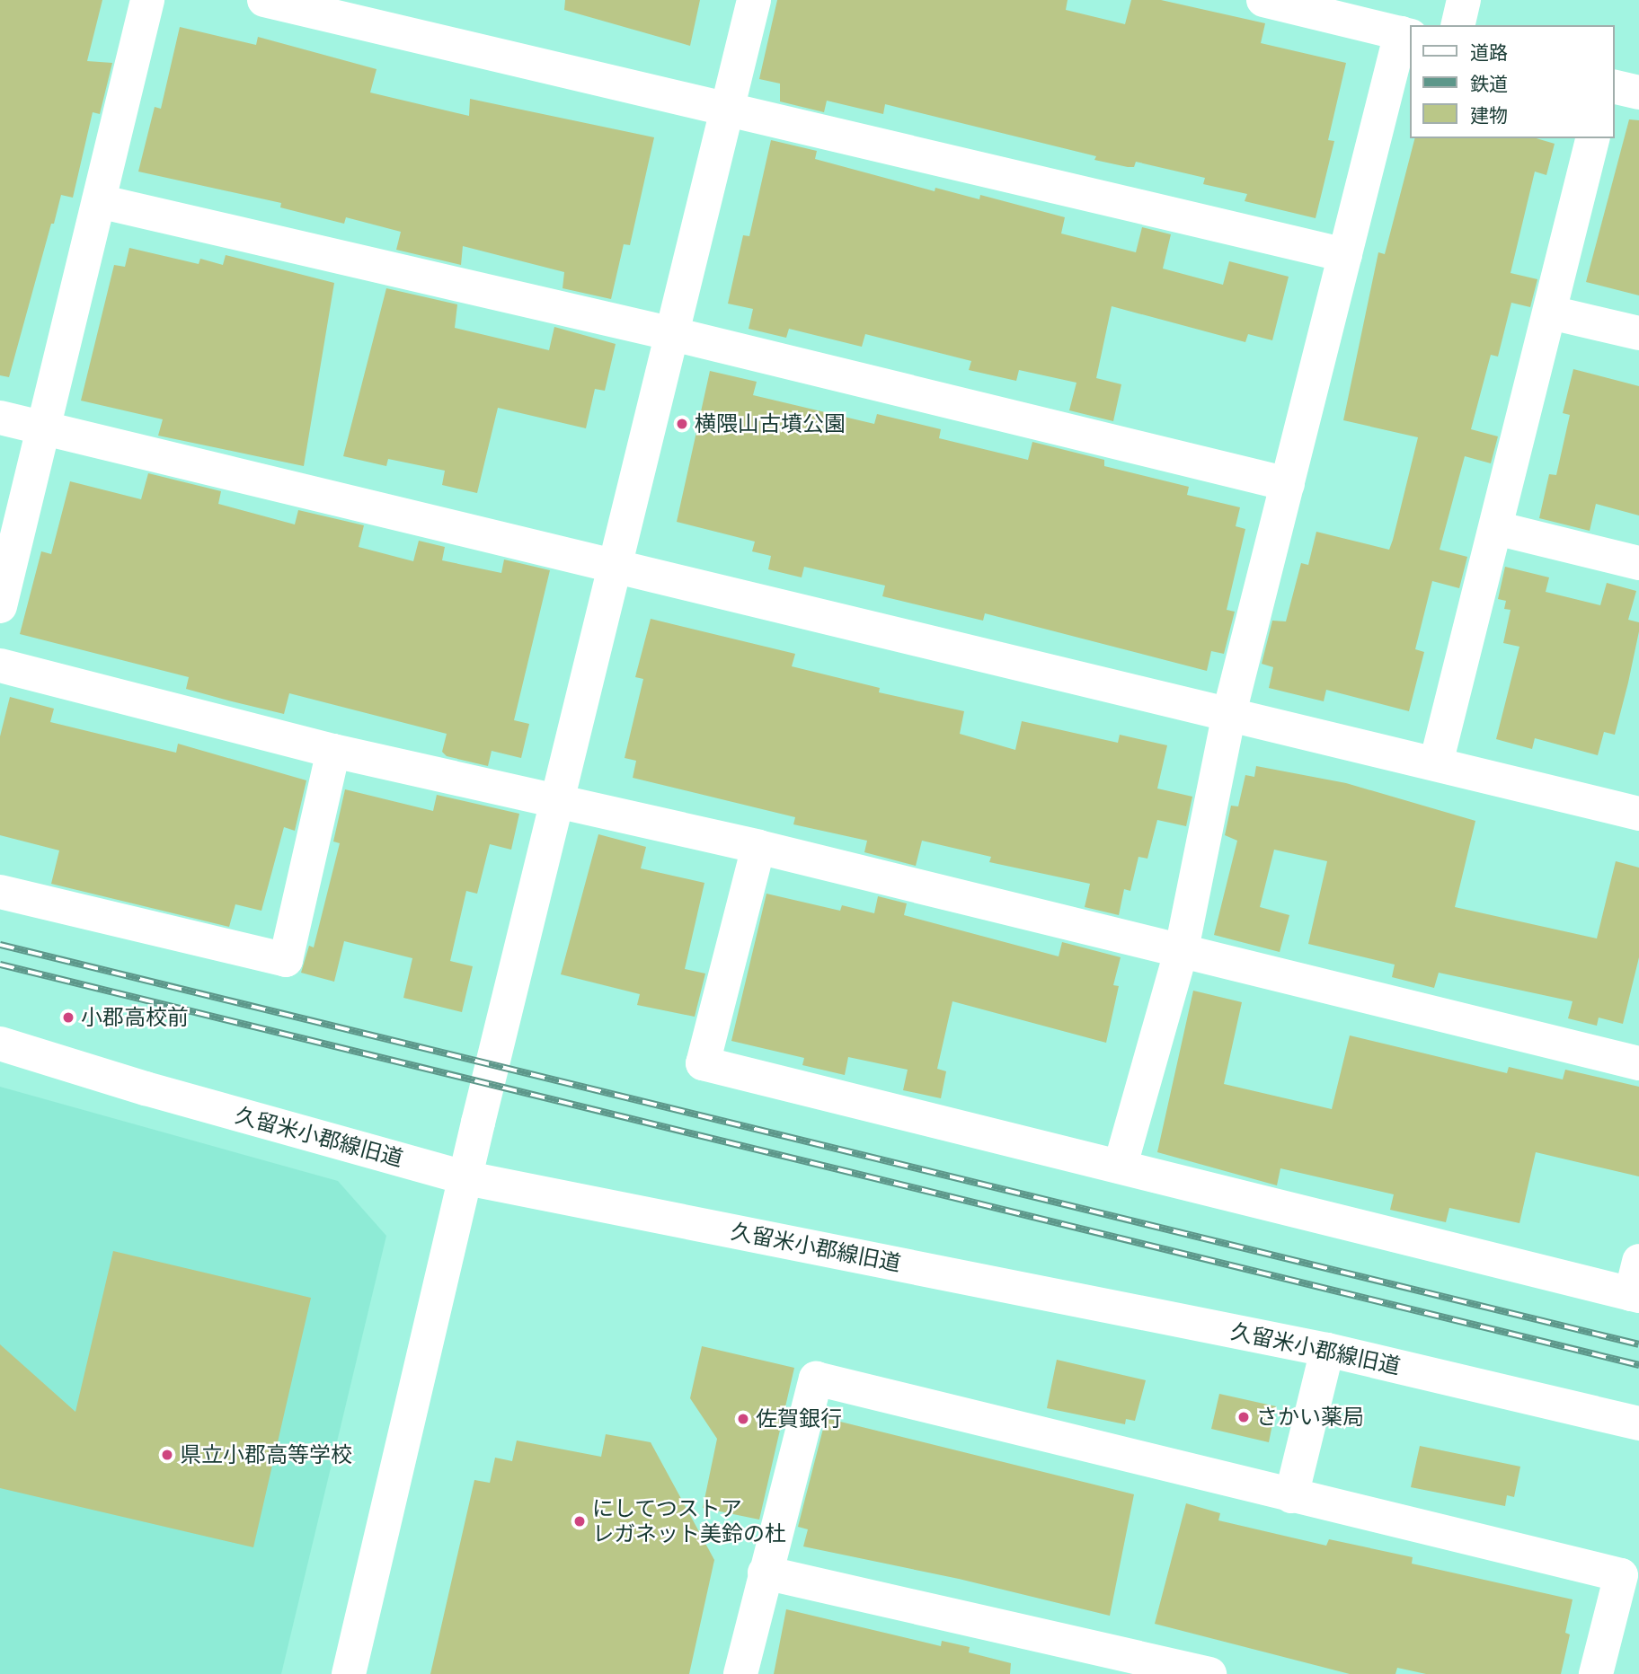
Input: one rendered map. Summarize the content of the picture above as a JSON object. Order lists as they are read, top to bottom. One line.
{"streets":{"street":["久留米小郡線旧道"]},"places":["横隈山古墳公園","小郡高校前","さかい薬局","佐賀銀行","県立小郡高等学校","にしてつストア レガネット美鈴の杜"],"legend":["道路","鉄道","建物"]}
